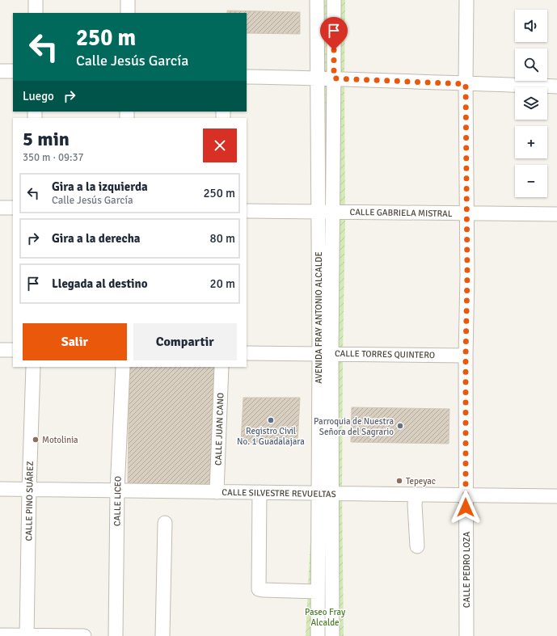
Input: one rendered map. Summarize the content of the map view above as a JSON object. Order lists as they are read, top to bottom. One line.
{"streets":{"street":["CALLE GABRIELA MISTRAL","AVENIDA FRAY ANTONIO ALCALDE","CALLE TORRES QUINTERO","CALLE JUAN CANO","CALLE SILVESTRE REVUELTAS","CALLE PINO SUÁREZ","CALLE LICEO","CALLE PEDRO LOZA"]},"crossings":[["CALLE GABRIELA MISTRAL","AVENIDA FRAY ANTONIO ALCALDE"],["CALLE GABRIELA MISTRAL","CALLE PEDRO LOZA"],["AVENIDA FRAY ANTONIO ALCALDE","CALLE TORRES QUINTERO"],["AVENIDA FRAY ANTONIO ALCALDE","CALLE SILVESTRE REVUELTAS"],["CALLE TORRES QUINTERO","CALLE PEDRO LOZA"],["CALLE JUAN CANO","CALLE SILVESTRE REVUELTAS"],["CALLE SILVESTRE REVUELTAS","CALLE PINO SUÁREZ"],["CALLE SILVESTRE REVUELTAS","CALLE LICEO"],["CALLE SILVESTRE REVUELTAS","CALLE PEDRO LOZA"]],"parks":["Paseo Fray Alcalde"],"places":["Registro Civil No. 1 Guadalajara","Parroquia de Nuestra Señora del Sagrario","Motolinia","Tepeyac"],"page":{"map_buttons":["+","−"],"turn":["250 m","Calle Jesús García"],"then":"Luego","heading":["5 min","350 m · 09:37"],"list":[{"name":"Gira a la izquierda","note":"Calle Jesús García","value":"250 m"},{"name":"Gira a la derecha","value":"80 m"},{"name":"Llegada al destino","value":"20 m"}],"buttons":["Salir","Compartir"]}}
